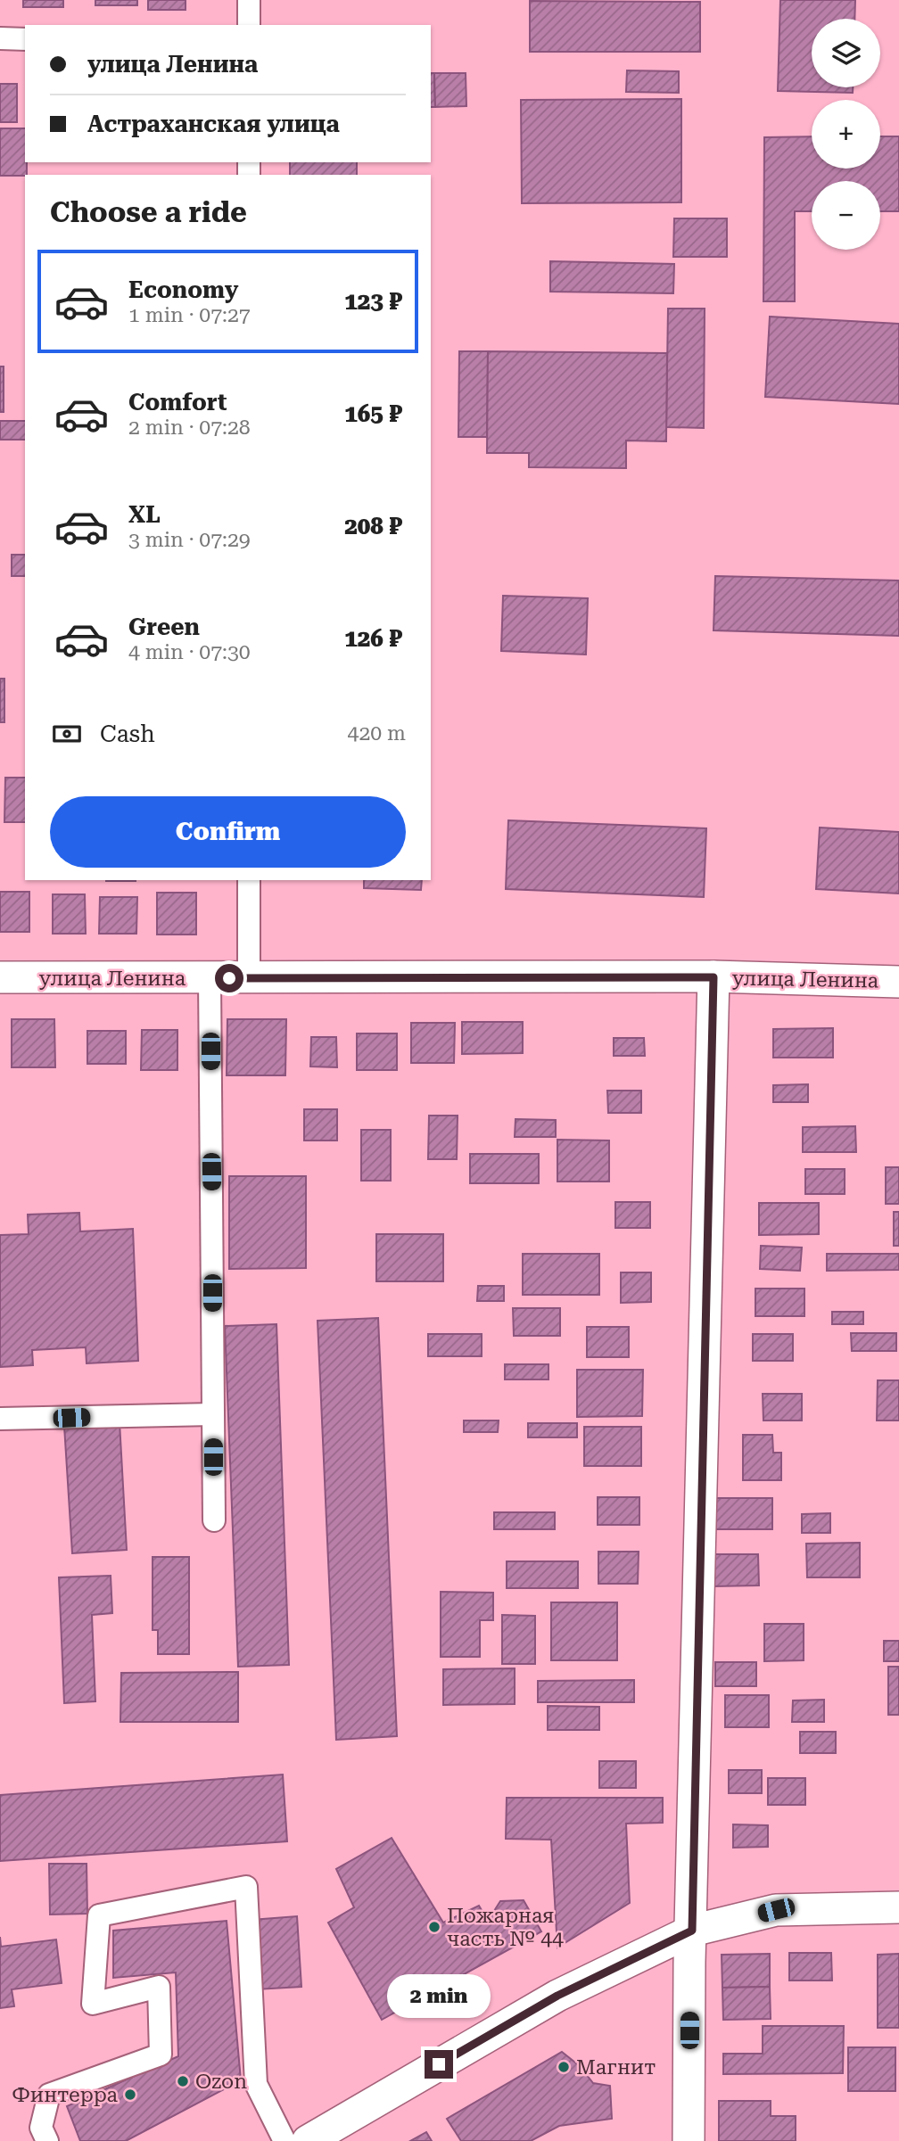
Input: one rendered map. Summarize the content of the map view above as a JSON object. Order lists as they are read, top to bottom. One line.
{"streets":{"street":["улица Ленина"]},"places":["Пожарная часть № 44","Магнит","Ozon","Финтерра"],"page":{"map_buttons":["+","−"],"banner":["улица Ленина","Астраханская улица"],"heading":"Choose a ride","list":[{"name":"Economy","note":"1 min · 07:27","value":"123 ₽"},{"name":"Comfort","note":"2 min · 07:28","value":"165 ₽"},{"name":"XL","note":"3 min · 07:29","value":"208 ₽"},{"name":"Green","note":"4 min · 07:30","value":"126 ₽"}],"pay":["Cash","420 m"],"buttons":"Confirm","bubble":"2 min"}}
